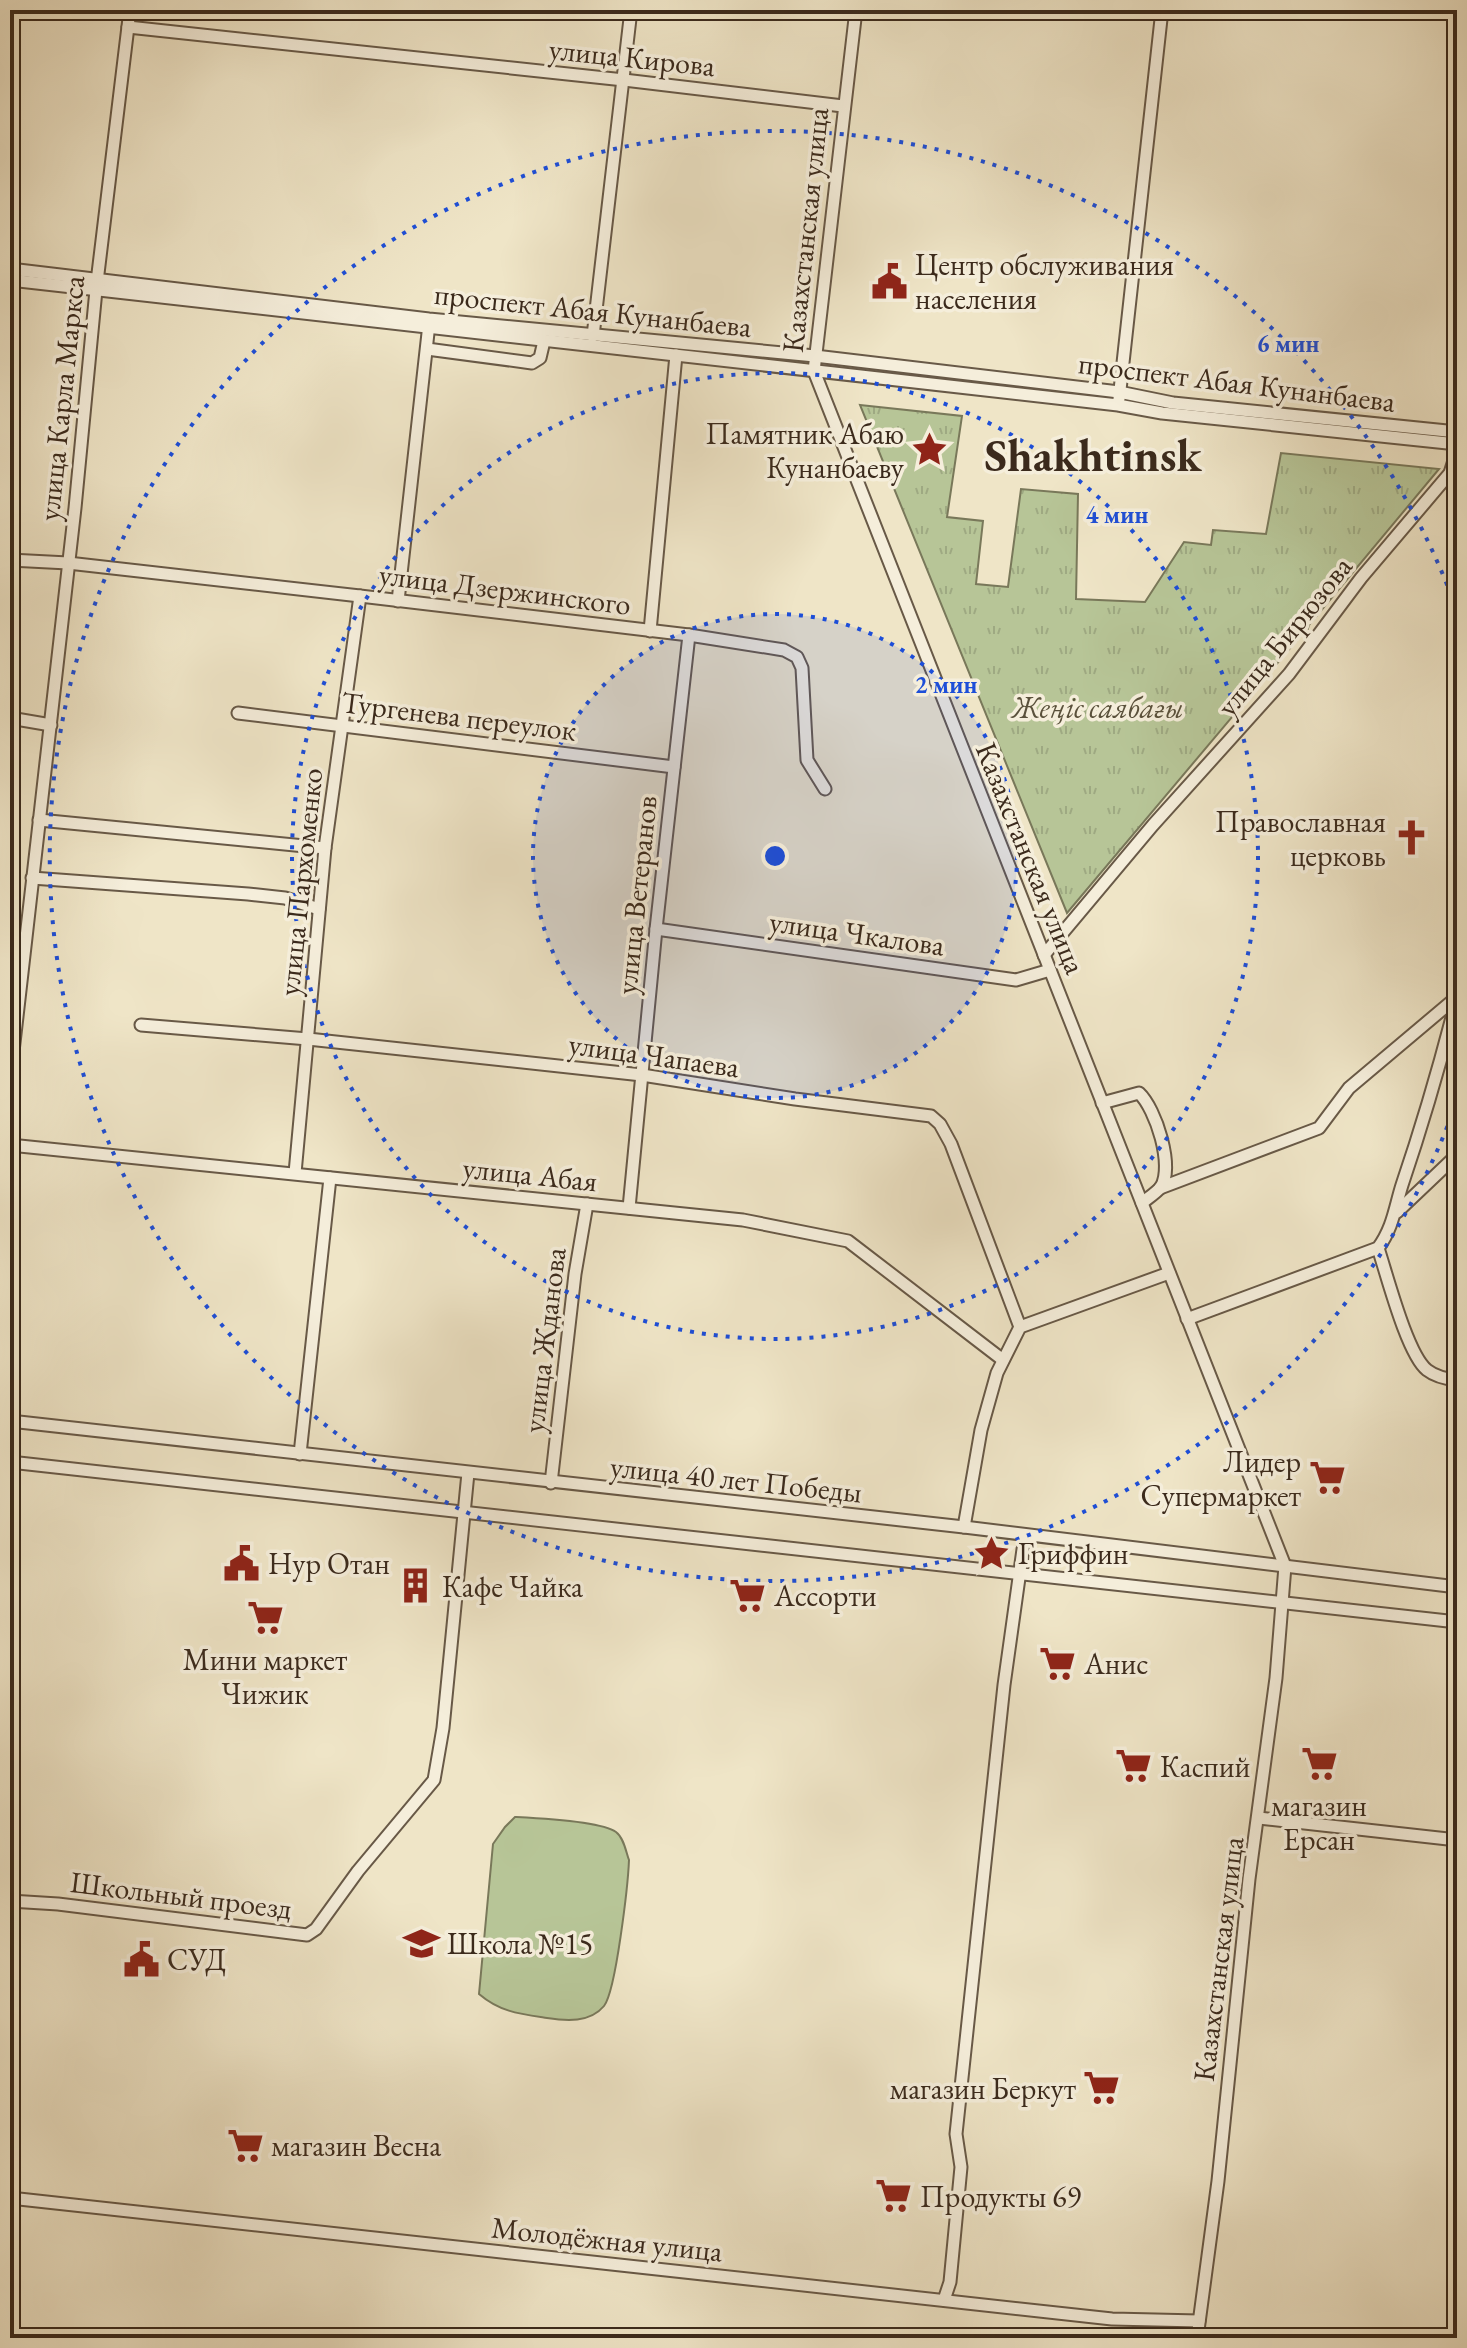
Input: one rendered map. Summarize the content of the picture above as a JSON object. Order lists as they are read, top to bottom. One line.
{"streets":{"street":["улица Кирова","Казахстанская улица","проспект Абая Кунанбаева","улица Карла Маркса","улица Дзержинского","улица Бирюзова","Тургенева переулок","улица Пархоменко","улица Ветеранов","улица Чкалова","улица Чапаева","улица Абая","улица Жданова","улица 40 лет Победы","Школьный проезд","Молодёжная улица"]},"crossings":[["улица Кирова","Казахстанская улица"],["улица Кирова","улица Карла Маркса"],["Казахстанская улица","проспект Абая Кунанбаева"],["Казахстанская улица","улица Бирюзова"],["Казахстанская улица","улица Чкалова"],["Казахстанская улица","улица 40 лет Победы"],["Казахстанская улица","Молодёжная улица"],["проспект Абая Кунанбаева","улица Карла Маркса"],["улица Карла Маркса","улица Дзержинского"],["улица Дзержинского","улица Пархоменко"],["улица Дзержинского","улица Ветеранов"],["Тургенева переулок","улица Пархоменко"],["Тургенева переулок","улица Ветеранов"],["улица Пархоменко","улица Чапаева"],["улица Пархоменко","улица Абая"],["улица Ветеранов","улица Чкалова"],["улица Ветеранов","улица Чапаева"],["улица Ветеранов","улица Абая"],["улица Абая","улица Жданова"],["улица Жданова","улица 40 лет Победы"],["улица 40 лет Победы","Школьный проезд"]],"districts":["Shakhtinsk"],"parks":["Жеңіс саябағы"],"places":{"public building":["Центр обслуживания населения","Нур Отан","СУД"],"place":["Памятник Абаю Кунанбаеву","Гриффин"],"church":["Православная церковь"],"supermarket":["Лидер Супермаркет","Ассорти","Мини маркет Чижик","Анис","магазин Ерсан","Каспий","магазин Беркут","магазин Весна","Продукты 69"],"building":["Кафе Чайка"],"school or university":["Школа №15"]},"rings":["6 мин","4 мин","2 мин"]}
